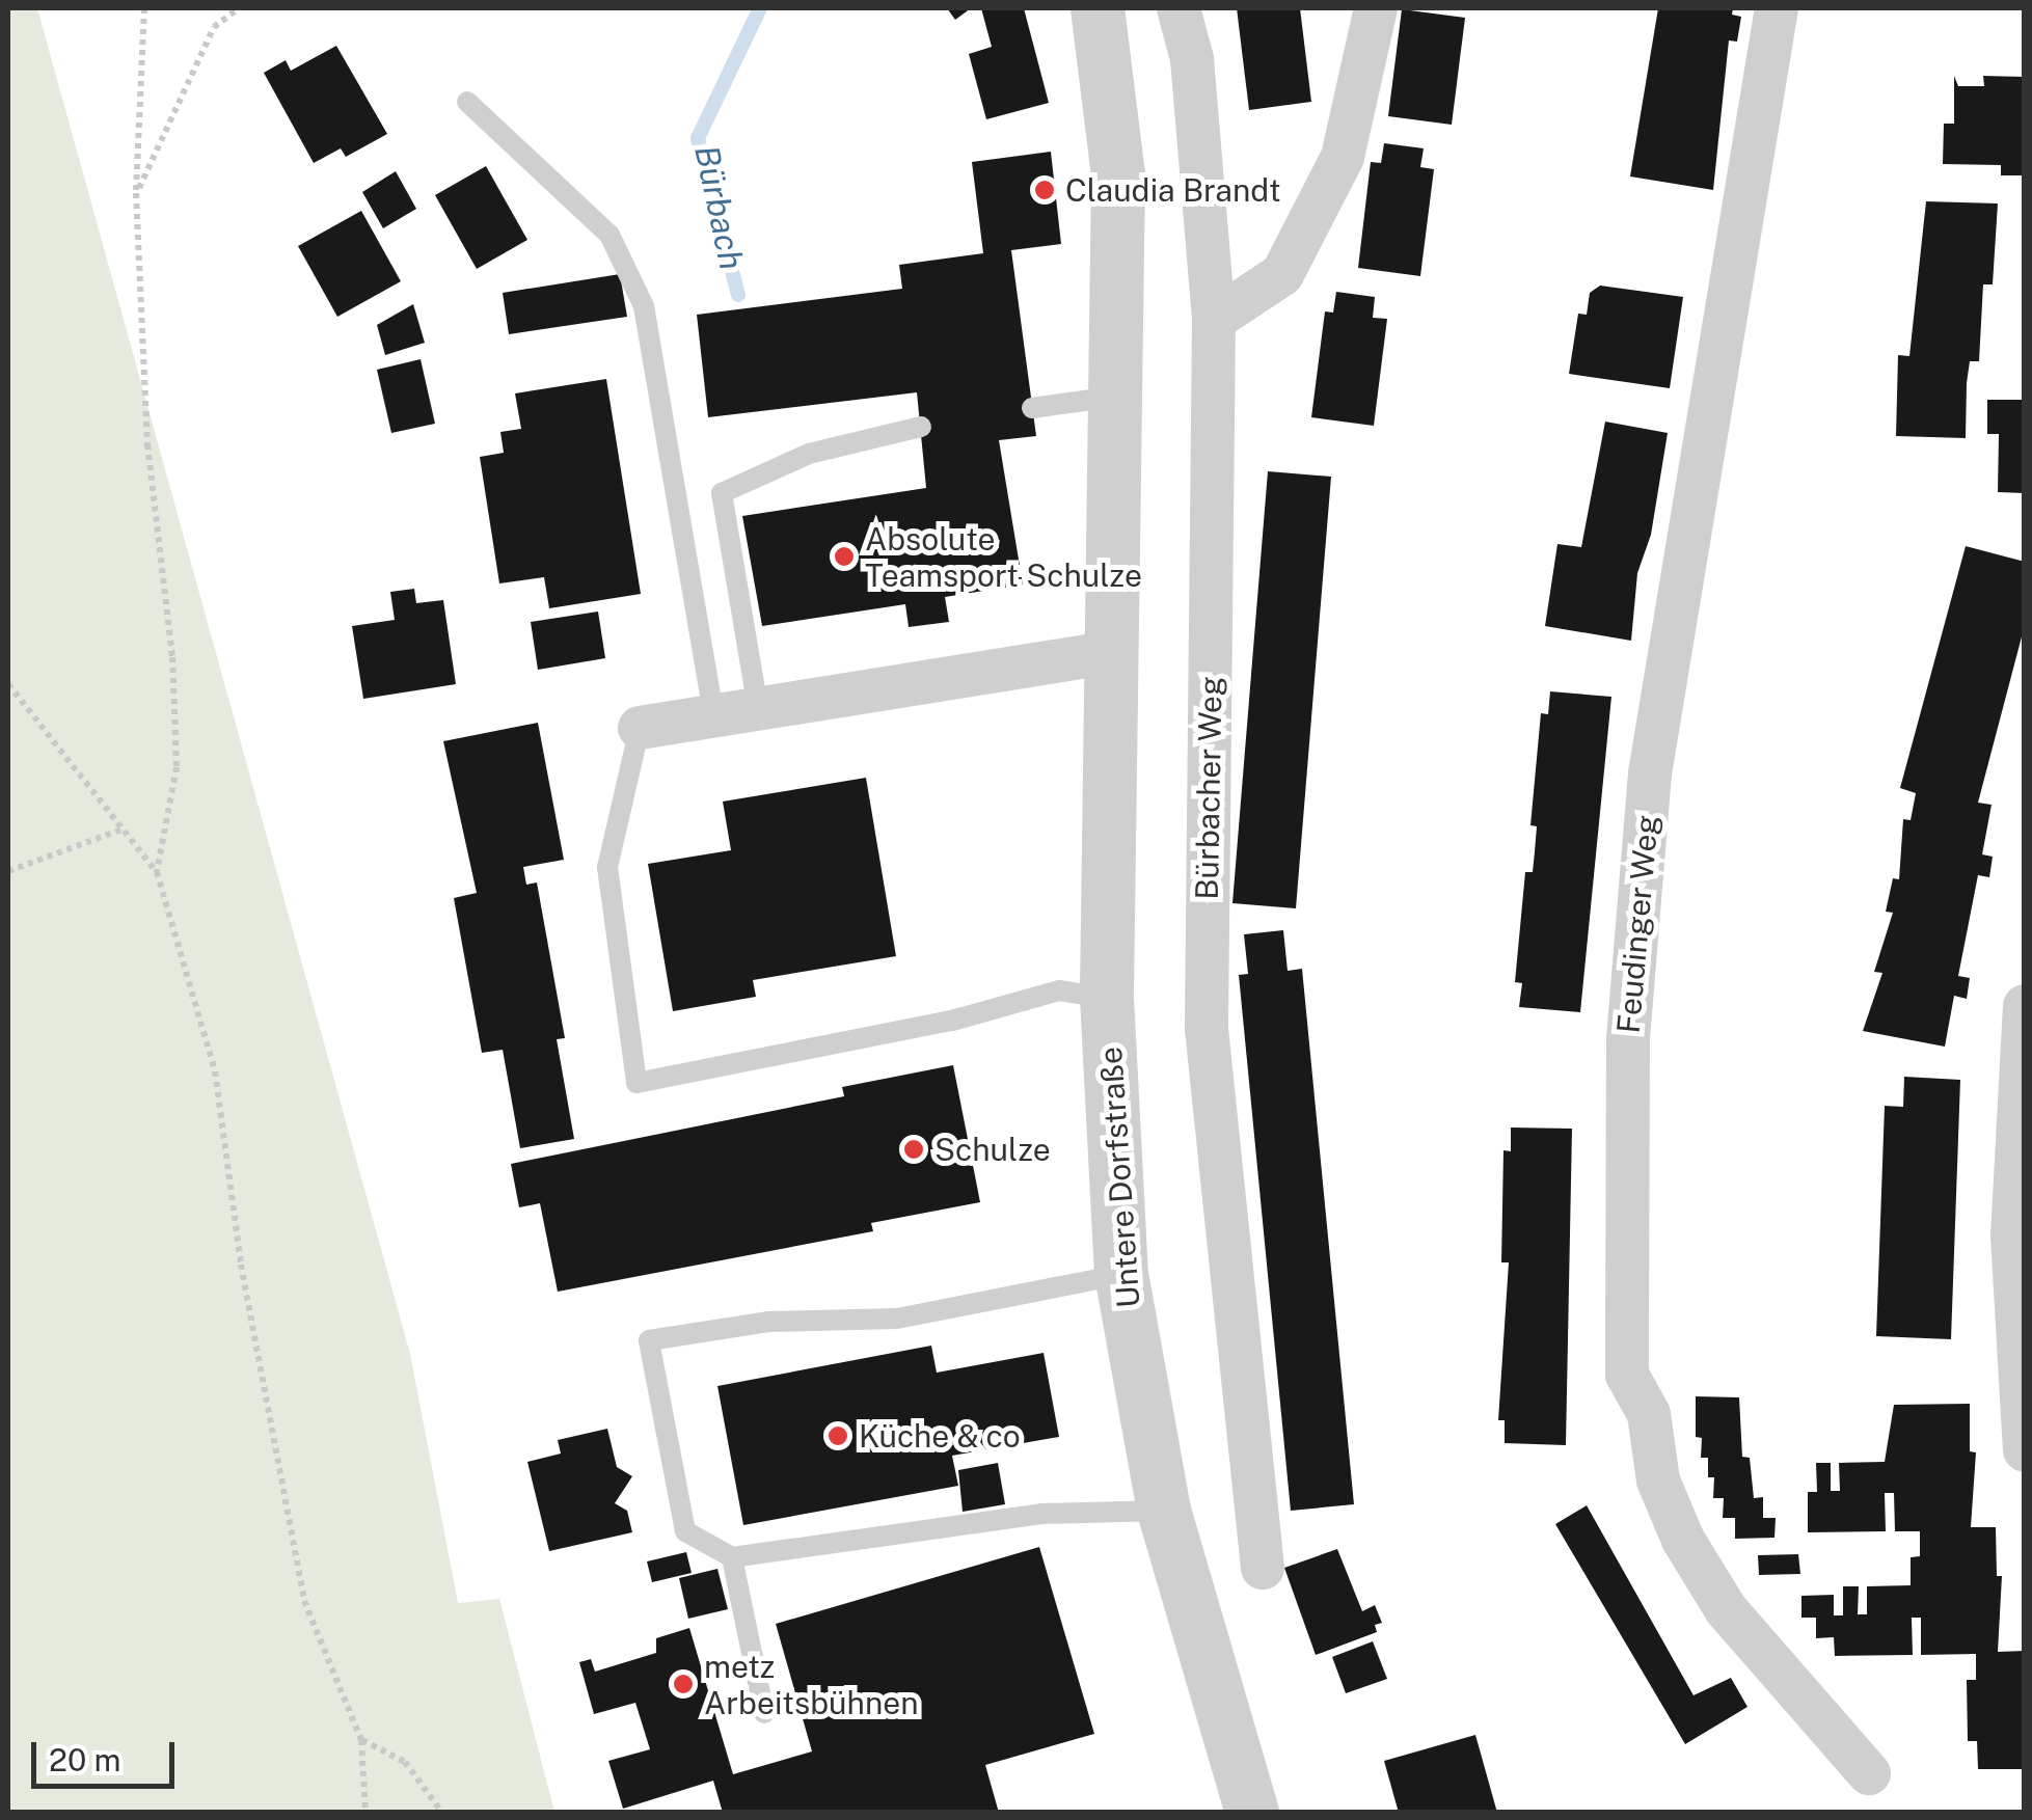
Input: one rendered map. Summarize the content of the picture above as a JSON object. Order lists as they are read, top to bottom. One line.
{"streets":{"street":["Bürbacher Weg","Feudinger Weg","Untere Dorfstraße"]},"water":["Bürbach"],"places":["Claudia Brandt","Absolute Teamsport Schulze","Schulze","Küche & co","metz Arbeitsbühnen"],"scale_bar":"20 m"}
